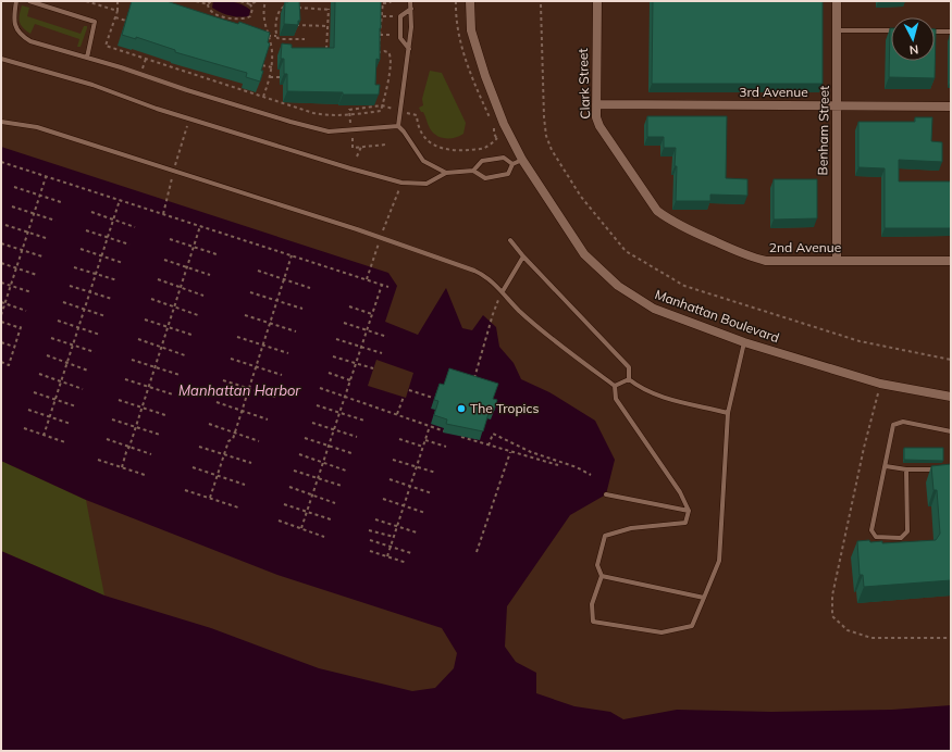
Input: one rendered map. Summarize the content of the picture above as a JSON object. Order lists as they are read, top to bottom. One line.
{"streets":{"street":["Clark Street","3rd Avenue","Benham Street","2nd Avenue","Manhattan Boulevard"]},"crossings":[["Clark Street","3rd Avenue"],["Clark Street","2nd Avenue"],["3rd Avenue","Benham Street"],["Benham Street","2nd Avenue"]],"water":["Manhattan Harbor"],"places":["The Tropics"],"north":"bottom"}
